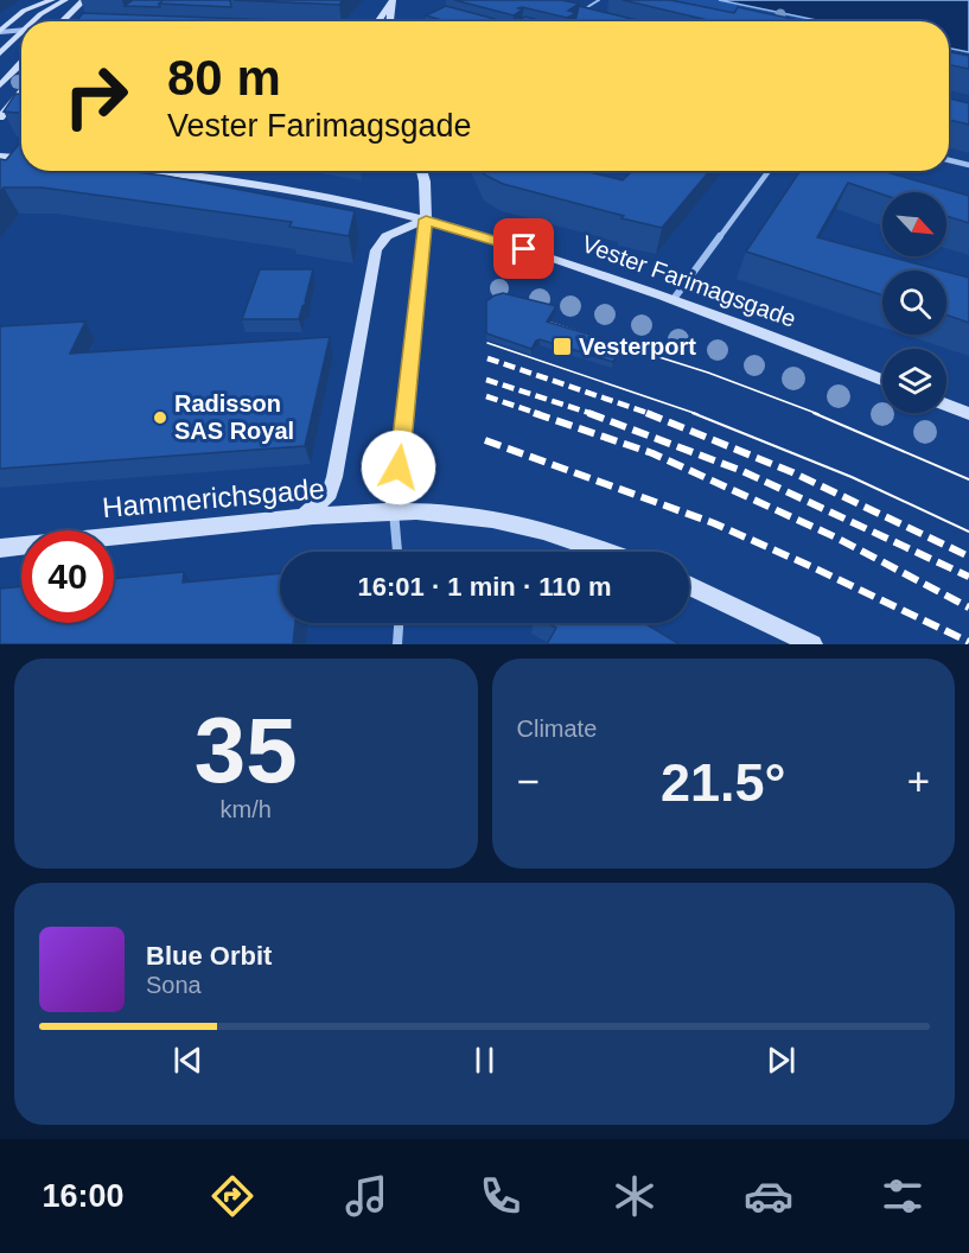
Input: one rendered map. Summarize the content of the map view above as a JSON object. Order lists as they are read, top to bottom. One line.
{"streets":{"street":["Vester Farimagsgade","Hammerichsgade"]},"places":{"transit":["Vesterport"],"other":["Radisson SAS Royal"]},"north":"bottom right","page":{"turn":["80 m","Vester Farimagsgade"],"limit":"40","trip":"16:01 · 1 min · 110 m","tile":[["35","km/h"],"Climate"],"heat":["−","21.5°","+"],"song":["Blue Orbit","Sona"],"tabs":"16:00"}}
